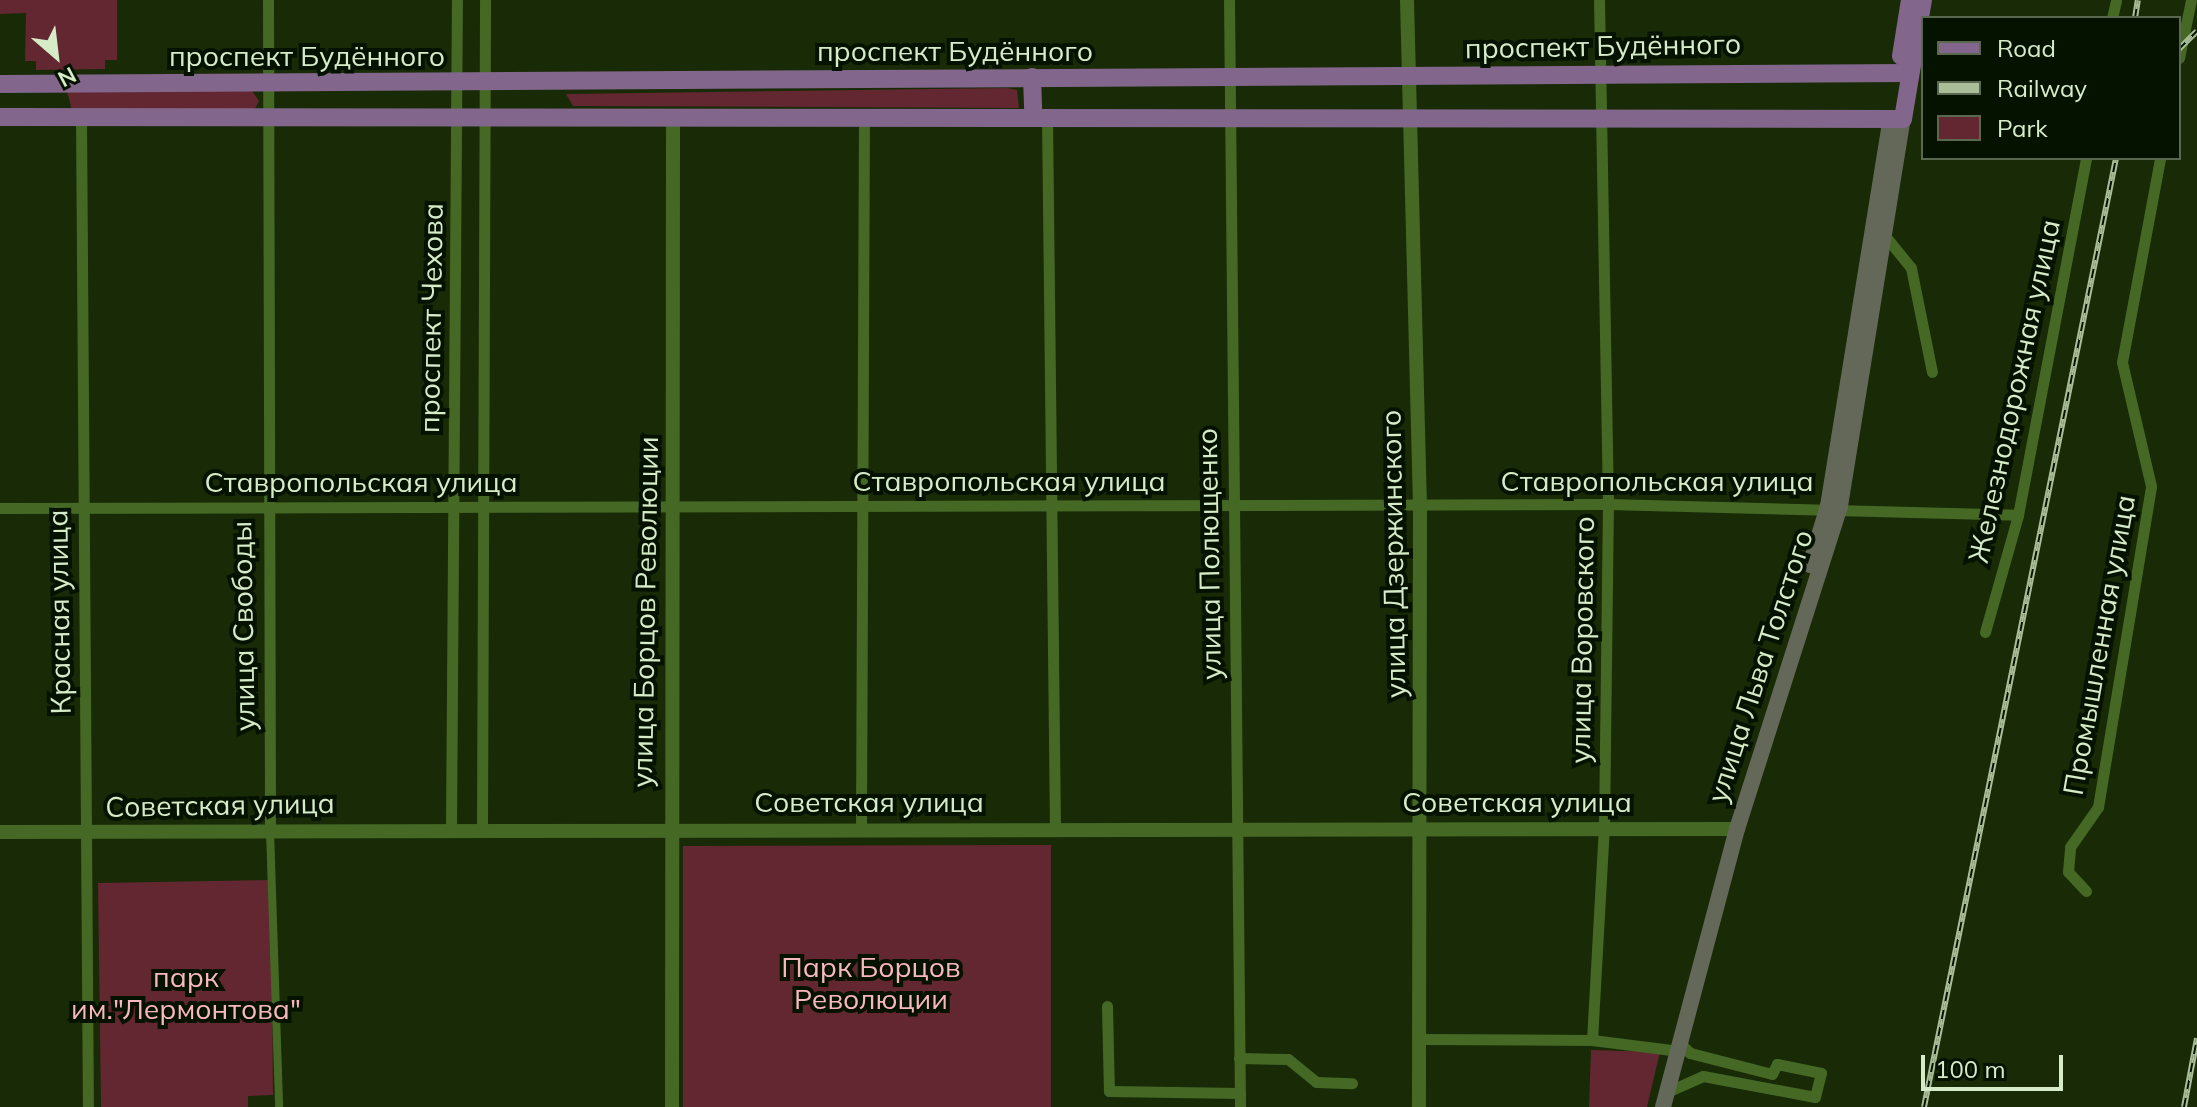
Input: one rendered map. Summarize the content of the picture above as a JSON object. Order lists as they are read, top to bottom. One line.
{"streets":{"main road":["проспект Будённого","улица Льва Толстого"],"street":["проспект Чехова","Железнодорожная улица","Ставропольская улица","улица Полющенко","улица Дзержинского","Красная улица","улица Борцов Революции","улица Свободы","улица Воровского","Промышленная улица","Советская улица"]},"crossings":[["проспект Будённого","проспект Чехова"],["проспект Будённого","улица Полющенко"],["проспект Будённого","улица Дзержинского"],["проспект Будённого","улица Свободы"],["проспект Будённого","улица Воровского"],["проспект Будённого","улица Льва Толстого"],["проспект Чехова","Ставропольская улица"],["проспект Чехова","Советская улица"],["Железнодорожная улица","Ставропольская улица"],["Ставропольская улица","улица Полющенко"],["Ставропольская улица","улица Дзержинского"],["Ставропольская улица","Красная улица"],["Ставропольская улица","улица Борцов Революции"],["Ставропольская улица","улица Свободы"],["Ставропольская улица","улица Воровского"],["Ставропольская улица","улица Льва Толстого"],["улица Полющенко","Советская улица"],["улица Дзержинского","Советская улица"],["Красная улица","Советская улица"],["улица Борцов Революции","Советская улица"],["улица Свободы","Советская улица"],["улица Воровского","Советская улица"],["улица Льва Толстого","Советская улица"]],"parks":["Парк Борцов Революции","парк им.\"Лермонтова\""],"legend":["Road","Railway","Park"],"scale_bar":"100 m","north":"bottom right"}
